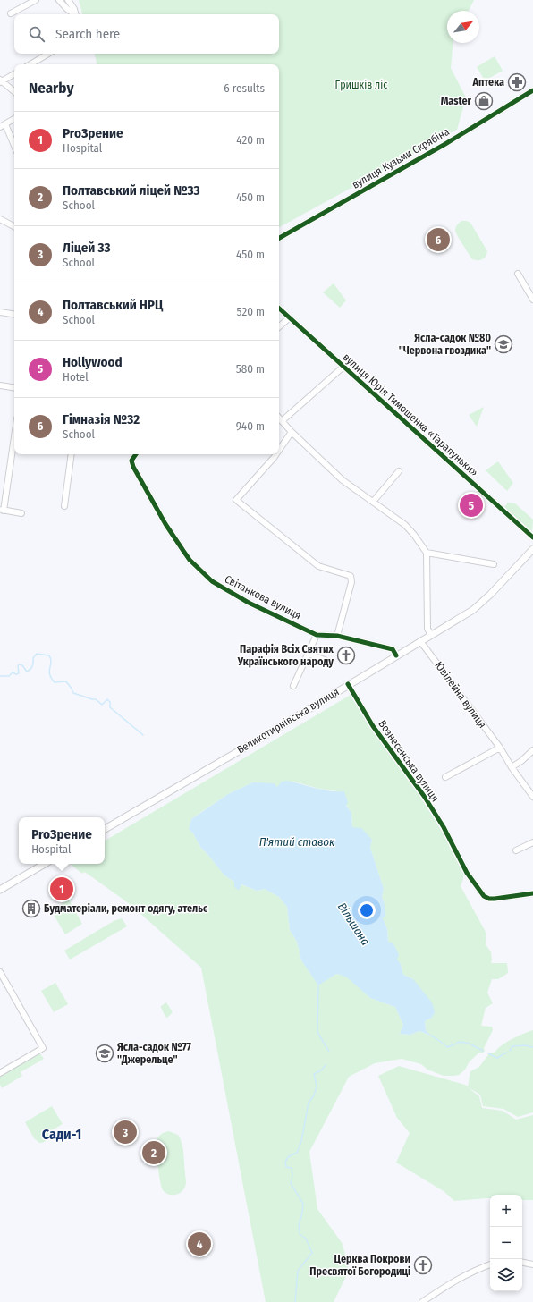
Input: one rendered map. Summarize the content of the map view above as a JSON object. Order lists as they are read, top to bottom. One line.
{"streets":{"main road":["Великотирнівська вулиця"],"street":["вулиця Кузьми Скрябіна","вулиця Юрія Тимошенка «Тарапуньки»","Світанкова вулиця","Ювілейна вулиця","Вознесенська вулиця"]},"crossings":[["Світанкова вулиця","Великотирнівська вулиця"],["Ювілейна вулиця","Великотирнівська вулиця"],["Великотирнівська вулиця","Вознесенська вулиця"]],"districts":["Сади-1"],"water":["П'ятий ставок","Вільшана"],"parks":["Гришків ліс"],"places":{"pharmacy":["Аптека"],"shop":["Master"],"school or university":["Ясла-садок №80 \"Червона гвоздика\"","Ясла-садок №77 \"Джерельце\""],"church":["Парафія Всіх Святих Українського народу","Церква Покрови Пресвятої Богородиці"],"building":["Будматеріали, ремонт одягу, ательє"]},"north":"top right","page":{"search":"Search here","heading":["Nearby","6 results"],"list":[{"mark":"1","name":"ProЗрение","note":"Hospital","value":"420 m"},{"mark":"2","name":"Полтавський ліцей №33","note":"School","value":"450 m"},{"mark":"3","name":"Ліцей 33","note":"School","value":"450 m"},{"mark":"4","name":"Полтавський НРЦ","note":"School","value":"520 m"},{"mark":"5","name":"Hollywood","note":"Hotel","value":"580 m"},{"mark":"6","name":"Гімназія №32","note":"School","value":"940 m"}],"pins":["6","5","1","3","2","4"],"popup":["ProЗрение","Hospital"],"map_buttons":["+","−"]}}
